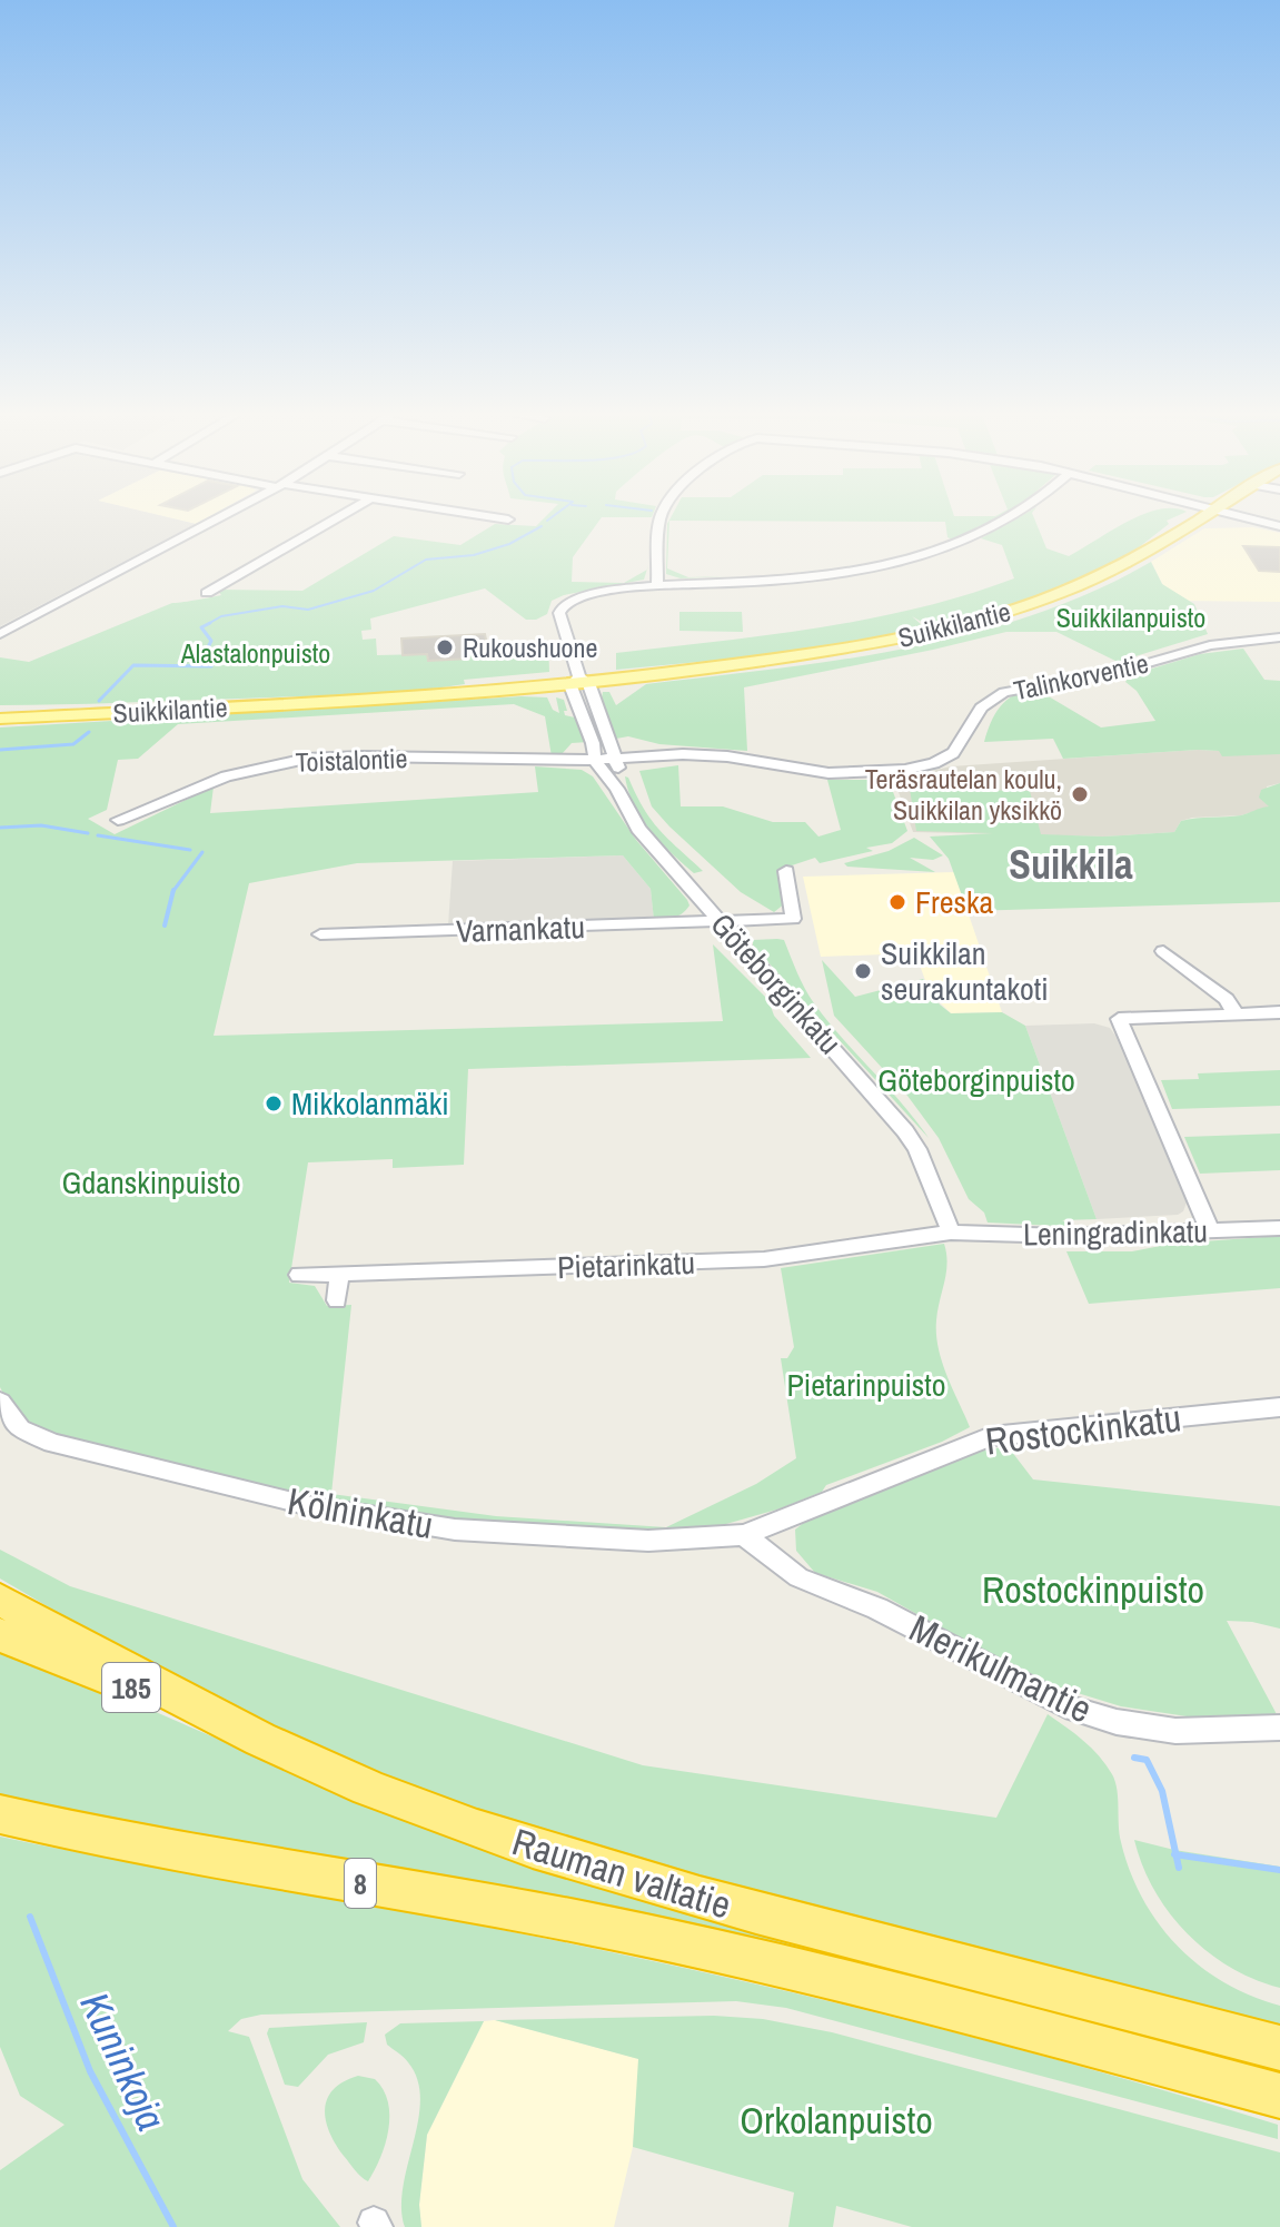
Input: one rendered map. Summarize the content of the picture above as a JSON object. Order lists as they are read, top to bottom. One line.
{"streets":{"highway":["185","Rauman valtatie","8"],"main road":["Suikkilantie"],"street":["Talinkorventie","Toistalontie","Varnankatu","Göteborginkatu","Leningradinkatu","Pietarinkatu","Rostockinkatu","Kölninkatu","Merikulmantie"]},"crossings":[["Suikkilantie","Göteborginkatu"],["Talinkorventie","Toistalontie"],["Talinkorventie","Göteborginkatu"],["Toistalontie","Göteborginkatu"],["Varnankatu","Göteborginkatu"],["Göteborginkatu","Leningradinkatu"],["Göteborginkatu","Pietarinkatu"],["Leningradinkatu","Pietarinkatu"],["Rostockinkatu","Kölninkatu"],["Rostockinkatu","Merikulmantie"],["Kölninkatu","Merikulmantie"],["185","Rauman valtatie"]],"districts":["Suikkila"],"water":["Kuninkoja"],"parks":["Suikkilanpuisto","Alastalonpuisto","Göteborginpuisto","Gdanskinpuisto","Pietarinpuisto","Rostockinpuisto","Orkolanpuisto"],"places":["Rukoushuone","Teräsrautelan koulu, Suikkilan yksikkö","Freska","Suikkilan seurakuntakoti","Mikkolanmäki"]}
